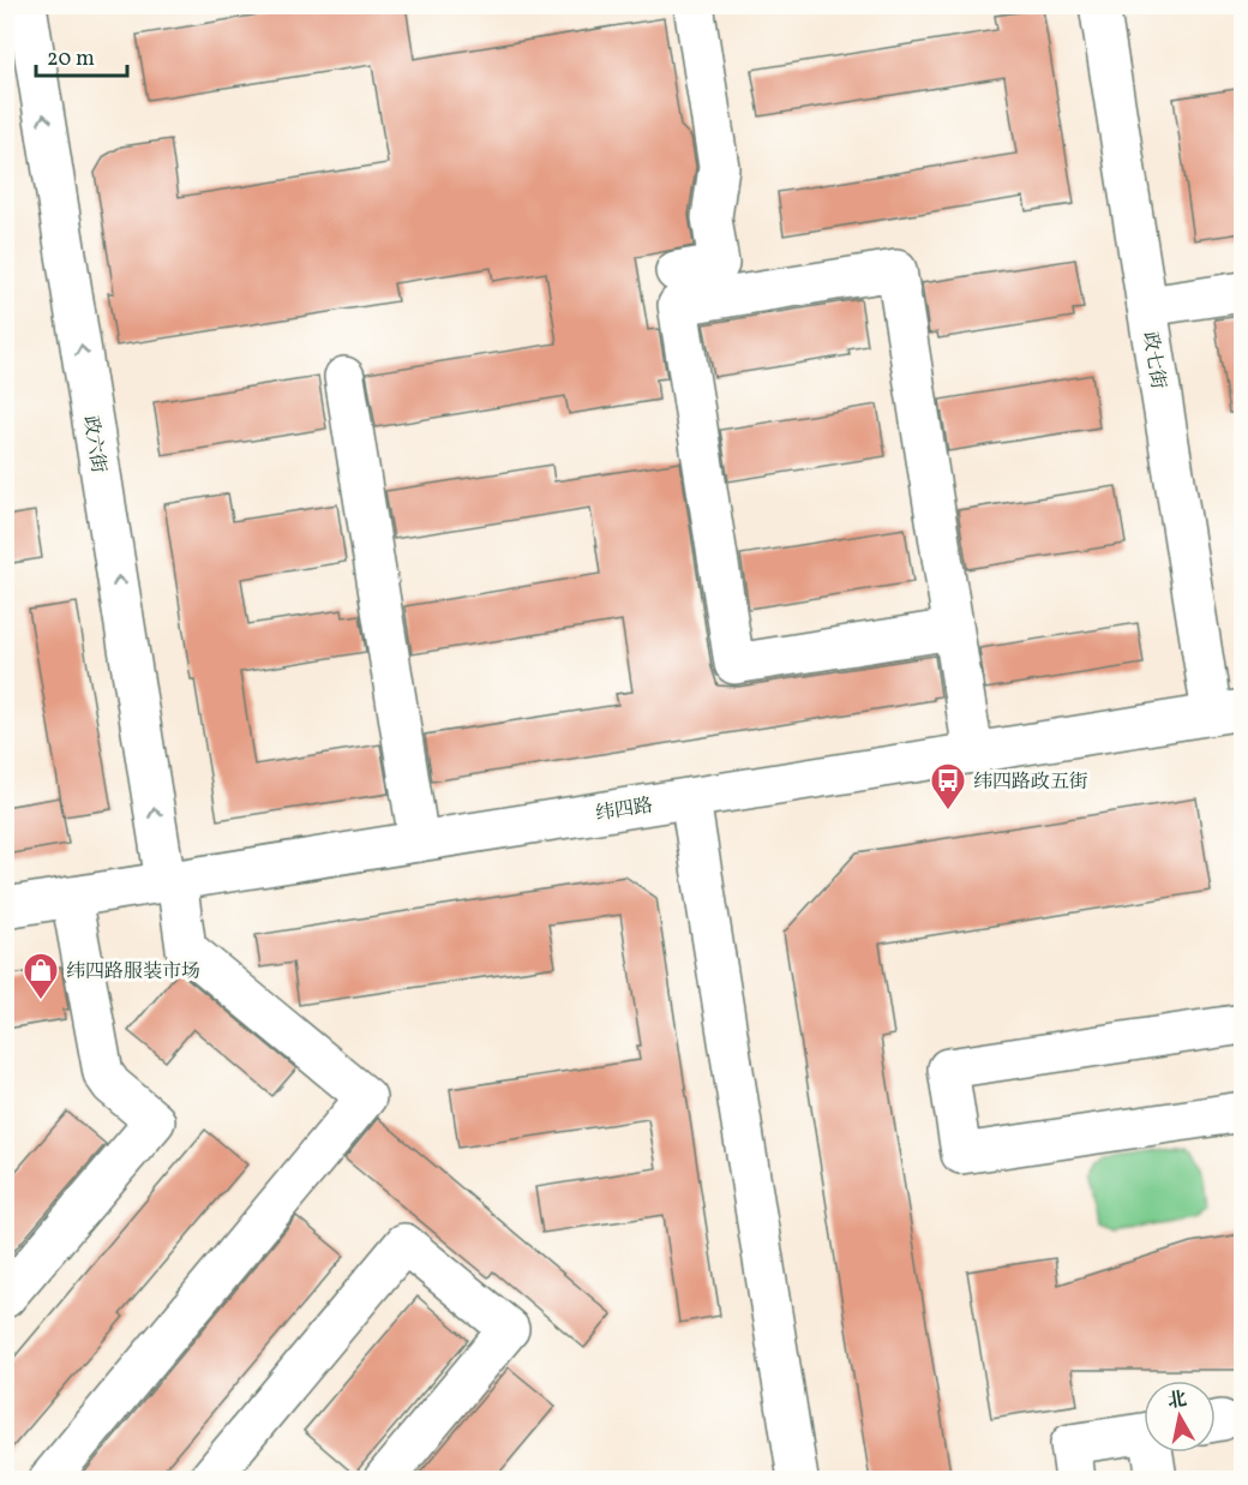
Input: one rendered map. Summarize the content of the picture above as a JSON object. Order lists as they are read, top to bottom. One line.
{"streets":{"street":["政七街","政六街","纬四路"]},"crossings":[["政七街","纬四路"],["政六街","纬四路"]],"places":{"bus stop":["纬四路政五街"],"shop":["纬四路服装市场"]},"scale_bar":"20 m","north":"top"}
